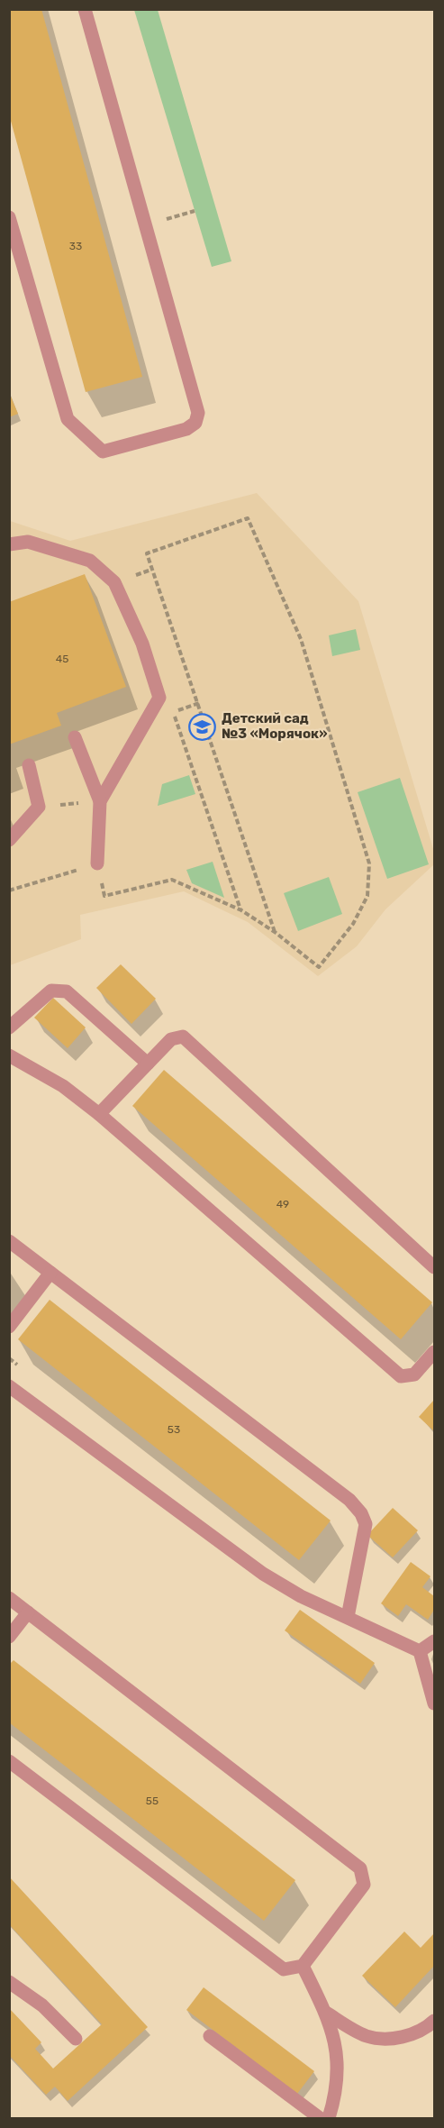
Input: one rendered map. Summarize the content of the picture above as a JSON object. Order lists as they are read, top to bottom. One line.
{"places":{"school or university":["Детский сад №3 «Морячок»"]},"house_numbers":["33","45","49","53","55"]}
